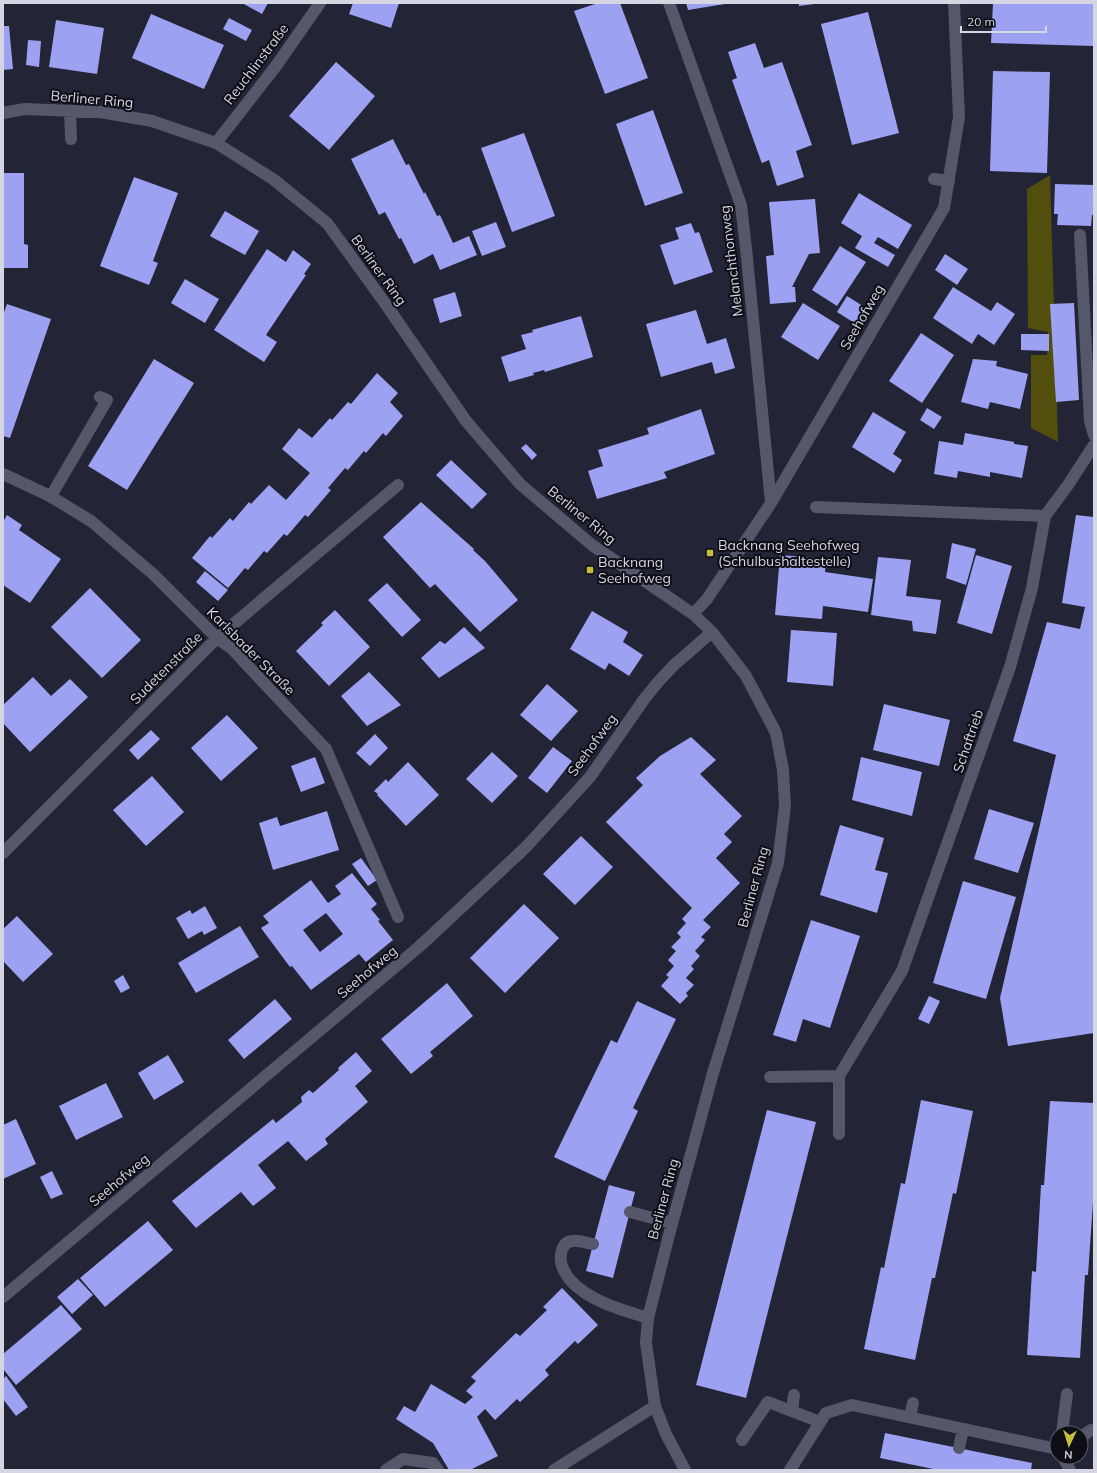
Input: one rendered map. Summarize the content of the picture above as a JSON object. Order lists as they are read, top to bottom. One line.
{"streets":{"street":["Reuchlinstraße","Berliner Ring","Melanchthonweg","Seehofweg","Karlsbader Straße","Sudetenstraße","Schaftrieb"]},"crossings":[["Reuchlinstraße","Berliner Ring"],["Berliner Ring","Seehofweg"],["Melanchthonweg","Seehofweg"],["Karlsbader Straße","Sudetenstraße"]],"places":{"transit":["Backnang Seehofweg (Schulbushaltestelle)","Backnang Seehofweg"]},"scale_bar":"20 m","north":"bottom"}
